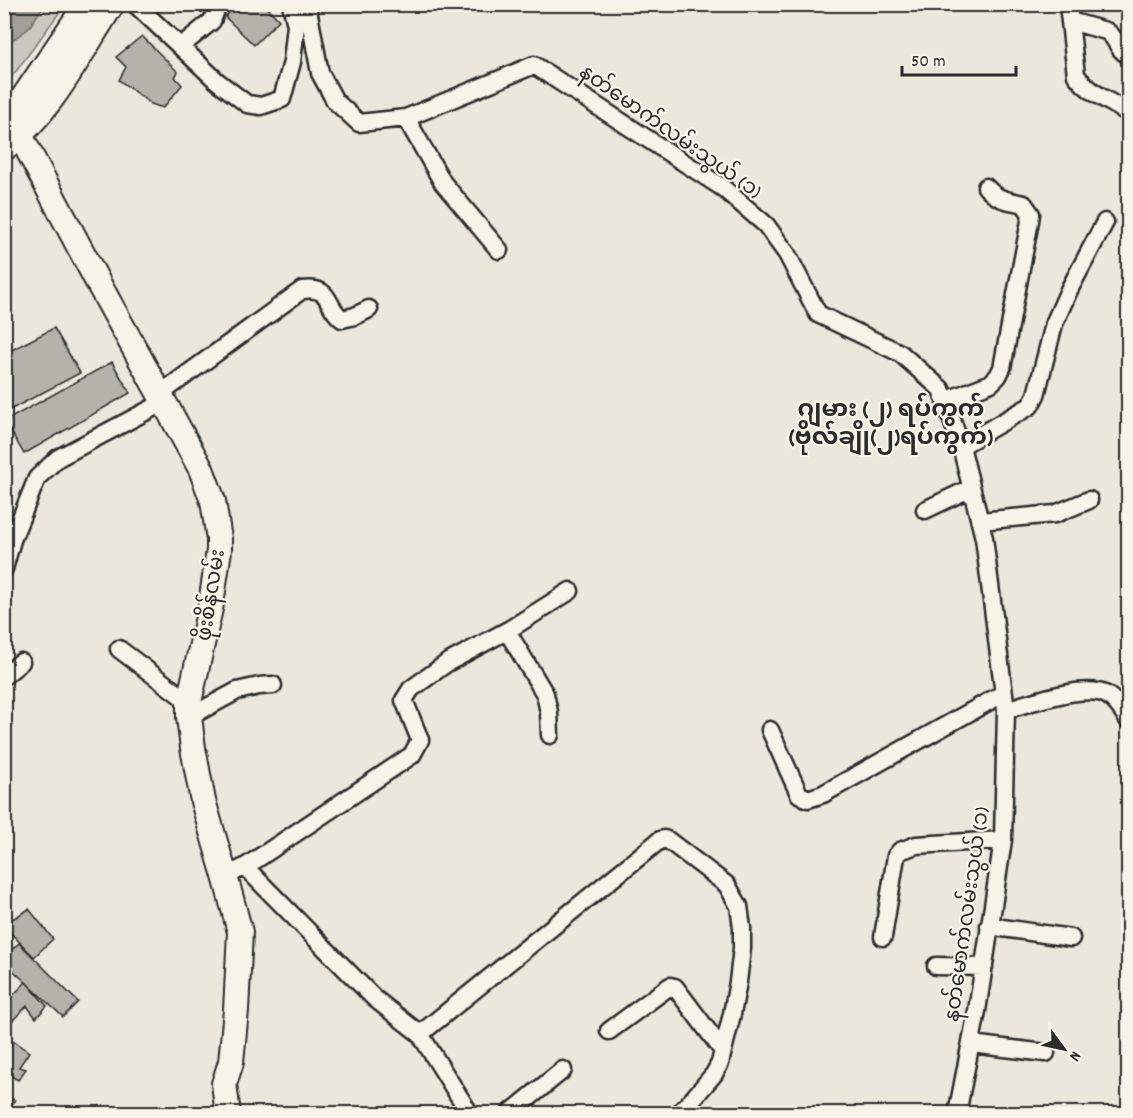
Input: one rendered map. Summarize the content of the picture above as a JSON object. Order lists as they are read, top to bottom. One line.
{"streets":{"main road":["ဖိုးစိန်လမ်း"],"street":["နတ်မောက်လမ်းသွယ် (၁)"]},"districts":["ဂျမား (၂) ရပ်ကွက် (ဗိုလ်ချို(၂)ရပ်ကွက်)"],"scale_bar":"50 m","north":"bottom right"}
